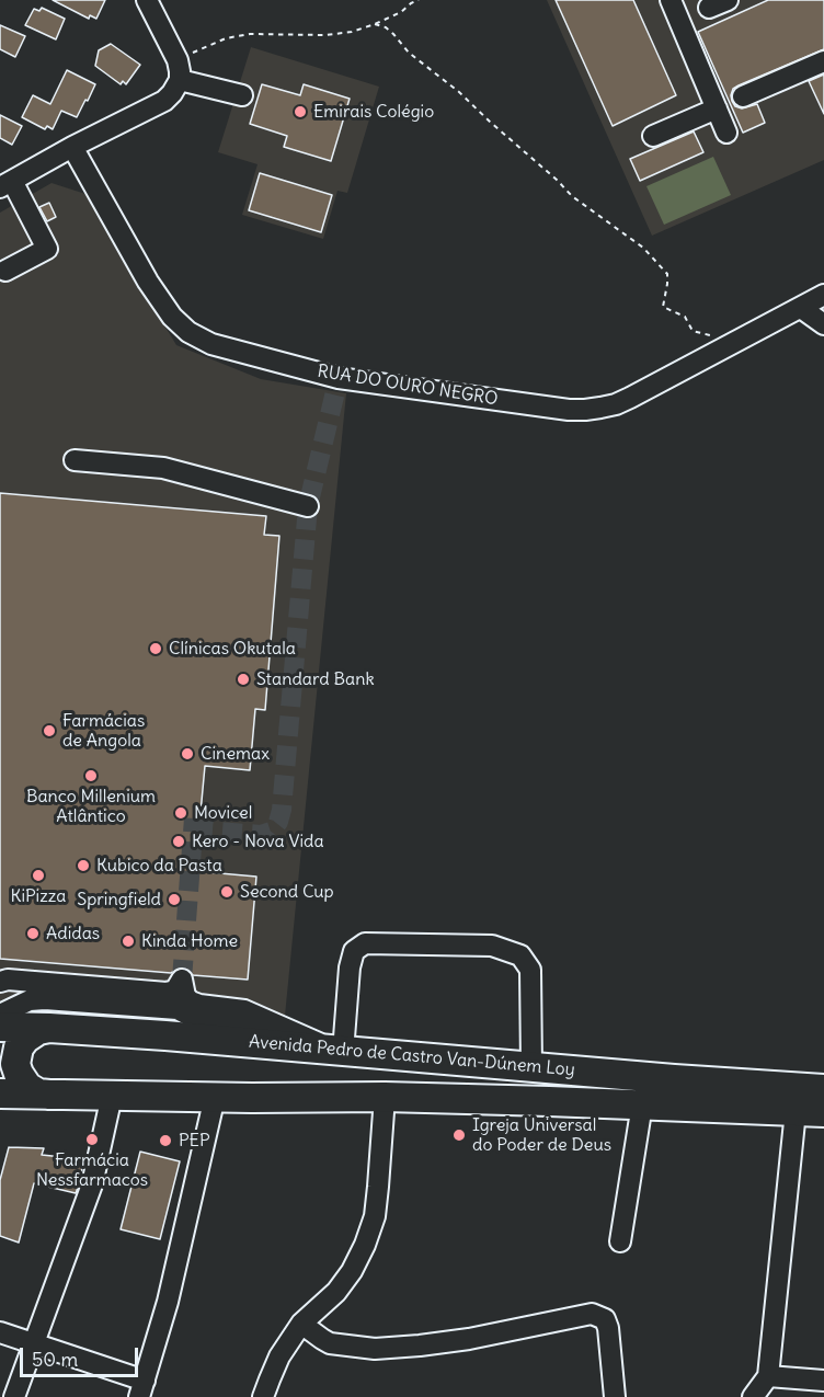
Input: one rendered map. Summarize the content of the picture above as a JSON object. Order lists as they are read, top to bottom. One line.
{"streets":{"highway":["Avenida Pedro de Castro Van-Dúnem Loy"],"street":["RUA DO OURO NEGRO"]},"places":["Emirais Colégio","Clínicas Okutala","Standard Bank","Farmácias de Angola","Cinemax","Banco Millenium Atlântico","Movicel","Kero - Nova Vida","Kubico da Pasta","KiPizza","Second Cup","Springfield","Adidas","Kinda Home","Igreja Universal do Poder de Deus","Farmácia Nessfarmacos","PEP"],"scale_bar":"50 m"}
